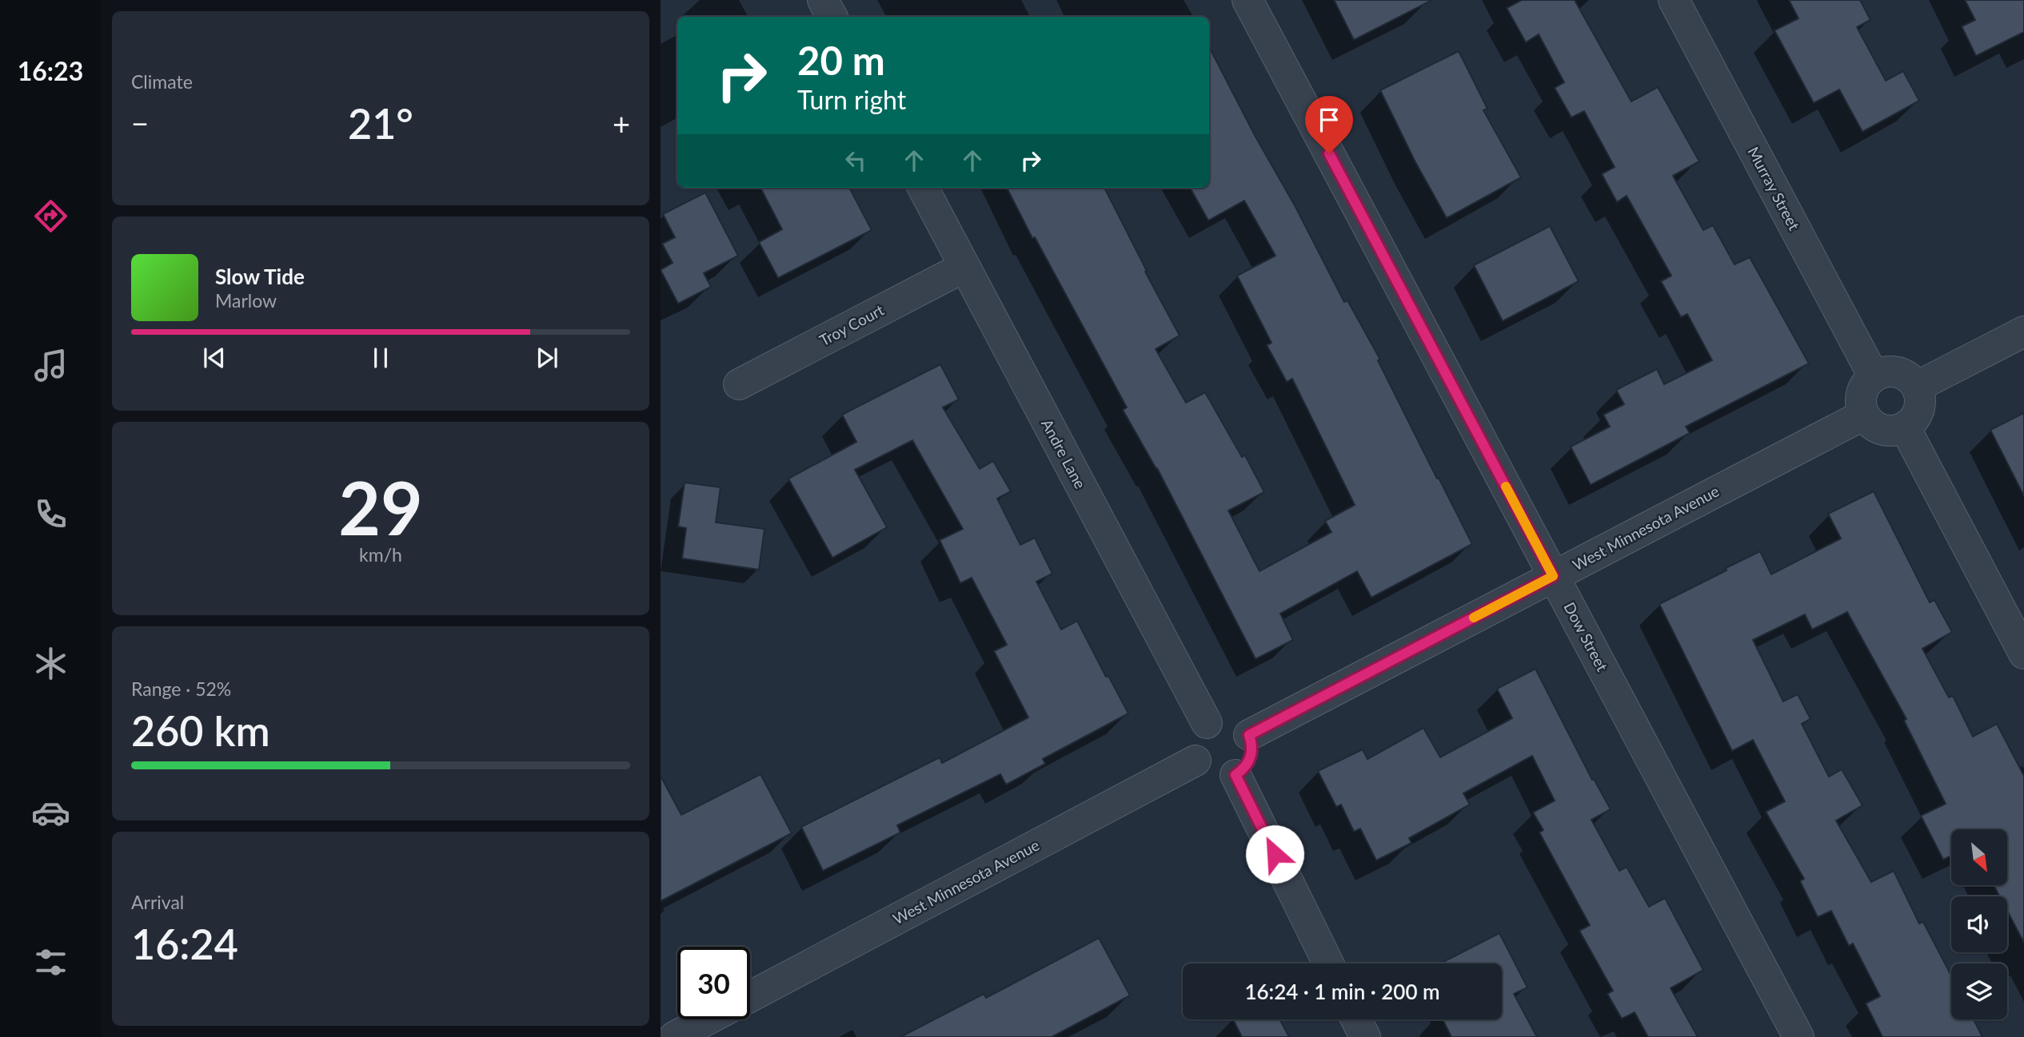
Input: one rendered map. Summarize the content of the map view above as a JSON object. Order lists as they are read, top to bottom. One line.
{"streets":{"street":["Murray Street","Troy Court","Andre Lane","West Minnesota Avenue","Dow Street"]},"crossings":[["Murray Street","West Minnesota Avenue"],["Troy Court","Andre Lane"],["Andre Lane","West Minnesota Avenue"],["West Minnesota Avenue","Dow Street"]],"north":"bottom right","page":{"tabs":"16:23","tile":["Climate",["29","km/h"],["Range · 52%","260 km"],["Arrival","16:24"]],"turn":["20 m","Turn right"],"heat":["−","21°","+"],"song":["Slow Tide","Marlow"],"limit":"30","trip":"16:24 · 1 min · 200 m"}}
